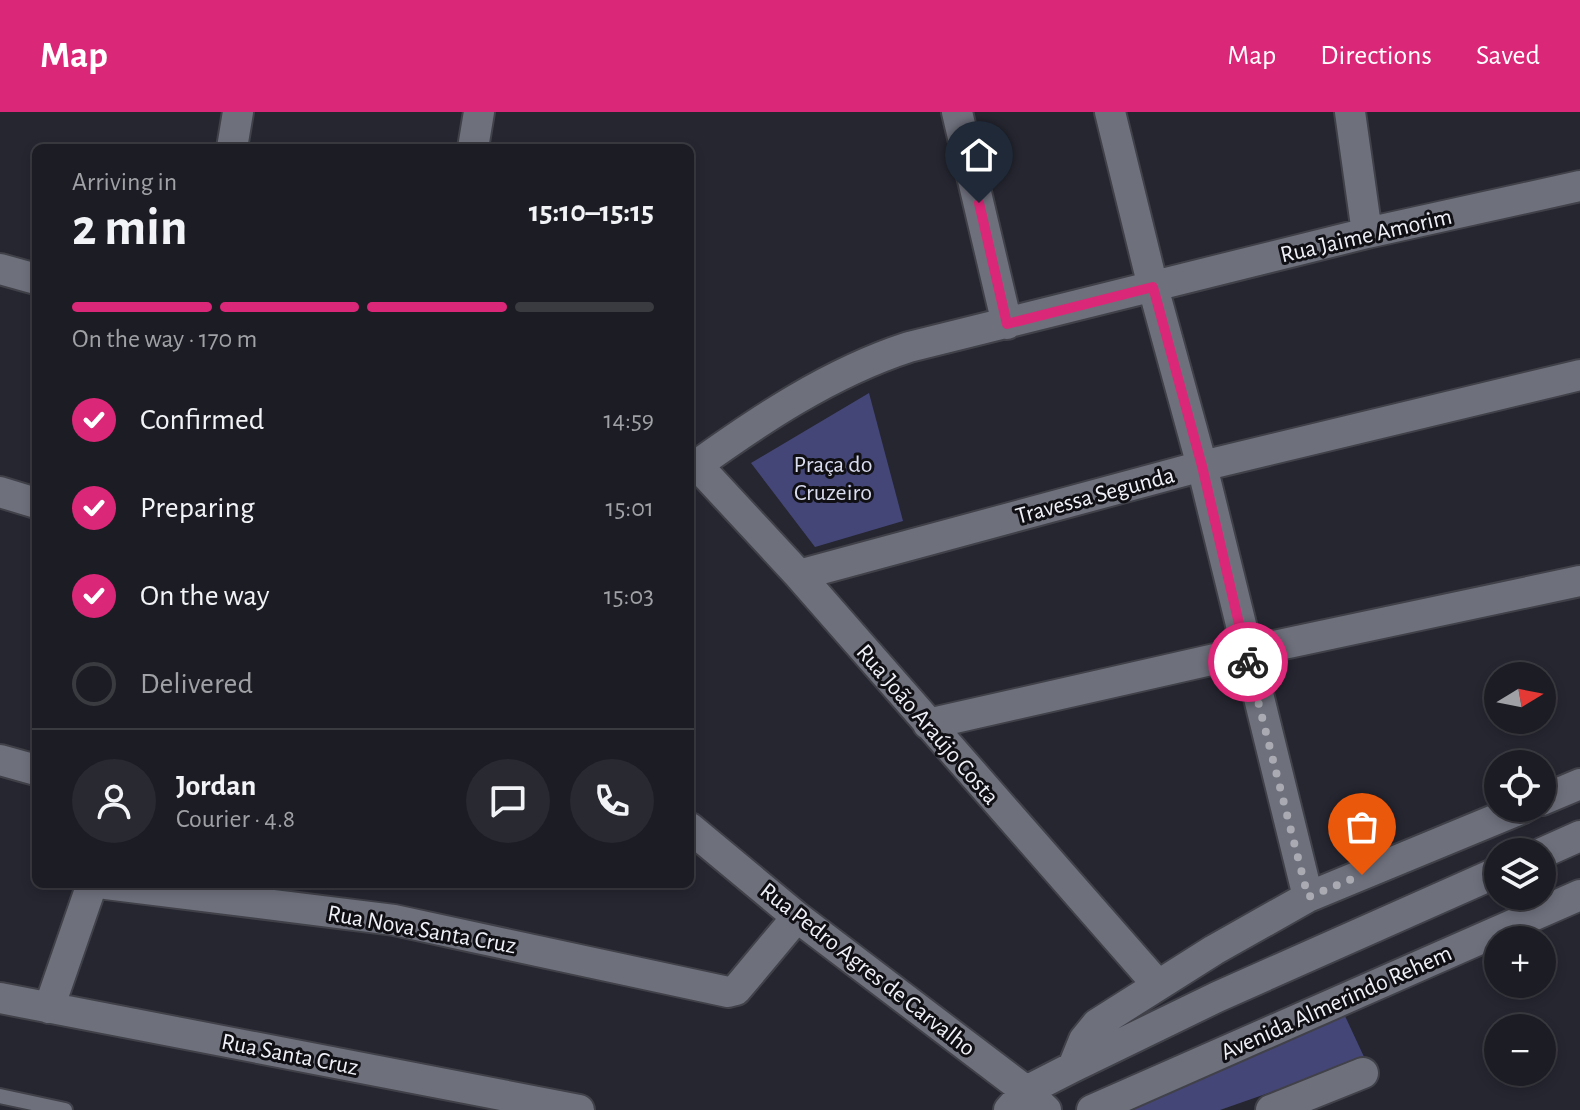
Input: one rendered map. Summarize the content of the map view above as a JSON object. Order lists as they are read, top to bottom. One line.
{"streets":{"street":["Rua Jaime Amorim","Travessa Segunda","Rua João Araújo Costa","Rua Nova Santa Cruz","Rua Pedro Agres de Carvalho","Avenida Almerindo Rehem","Rua Santa Cruz"]},"crossings":[["Travessa Segunda","Rua João Araújo Costa"],["Rua Nova Santa Cruz","Rua Pedro Agres de Carvalho"]],"parks":["Praça do Cruzeiro"],"north":"right","page":{"header":"Map","nav":["Map","Directions","Saved"],"heading":["2 min","Arriving in","15:10–15:15"],"panel":["Jordan","Courier · 4.8"],"bar":"On the way · 170 m","list":[["Confirmed","14:59"],["Preparing","15:01"],["On the way","15:03"],"Delivered"],"map_buttons":["+","−"]}}
